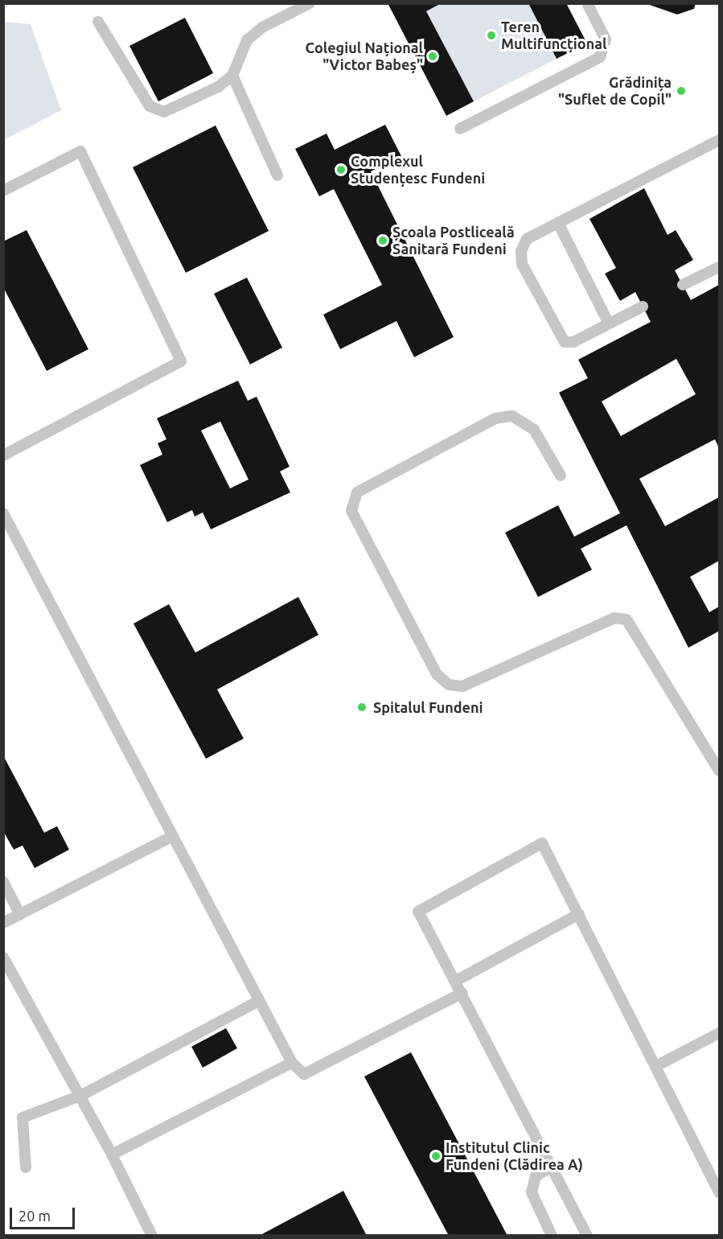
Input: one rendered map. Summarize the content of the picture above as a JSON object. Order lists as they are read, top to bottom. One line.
{"places":["Teren Multifuncțional","Colegiul Național \"Victor Babeș\"","Grădinița \"Suflet de Copil\"","Complexul Studențesc Fundeni","Școala Postliceală Sanitară Fundeni","Spitalul Fundeni","Institutul Clinic Fundeni (Clădirea A)"],"scale_bar":"20 m"}
